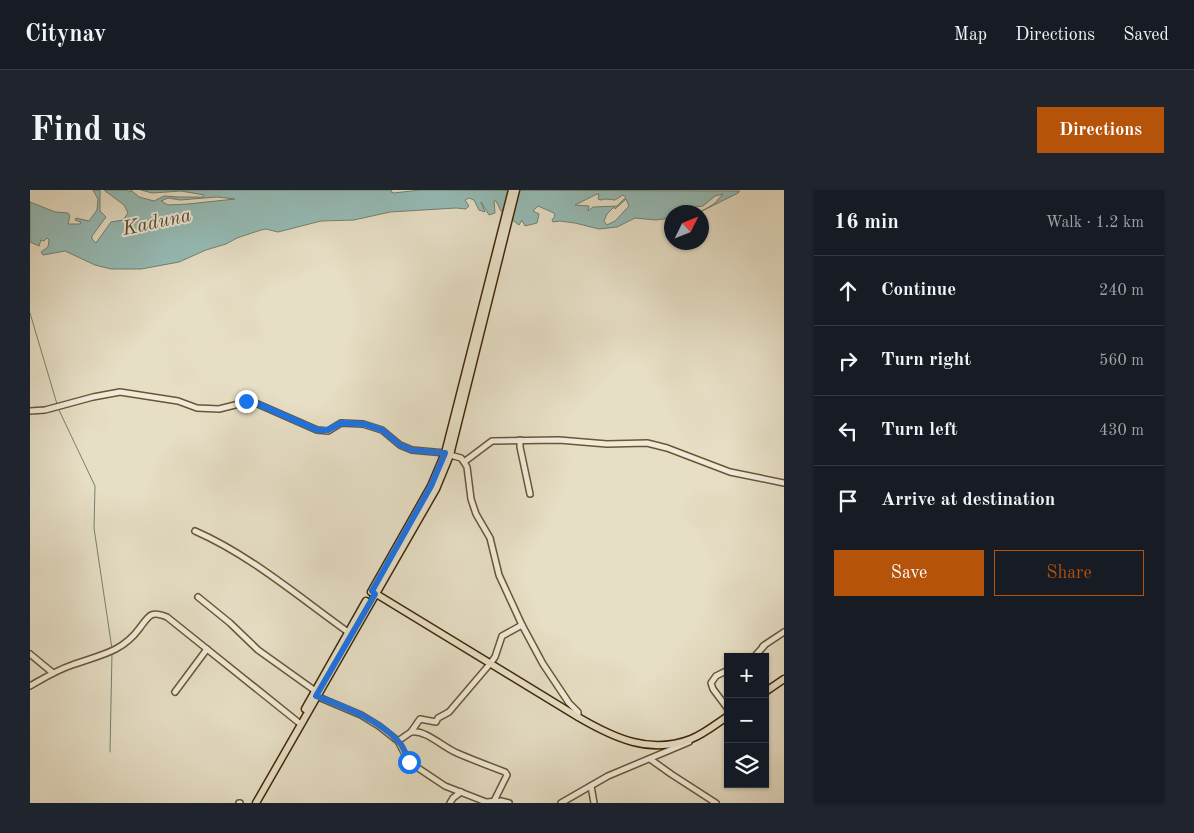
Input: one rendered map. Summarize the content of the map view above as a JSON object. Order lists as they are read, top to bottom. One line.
{"water":["Kaduna"],"north":"top right","page":{"header":"Citynav","nav":["Map","Directions","Saved"],"buttons":["Directions",["Save","Share"]],"title":"Find us","heading":["16 min","Walk · 1.2 km"],"list":[["Continue","240 m"],["Turn right","560 m"],["Turn left","430 m"],"Arrive at destination"],"map_buttons":["+","−"]}}
